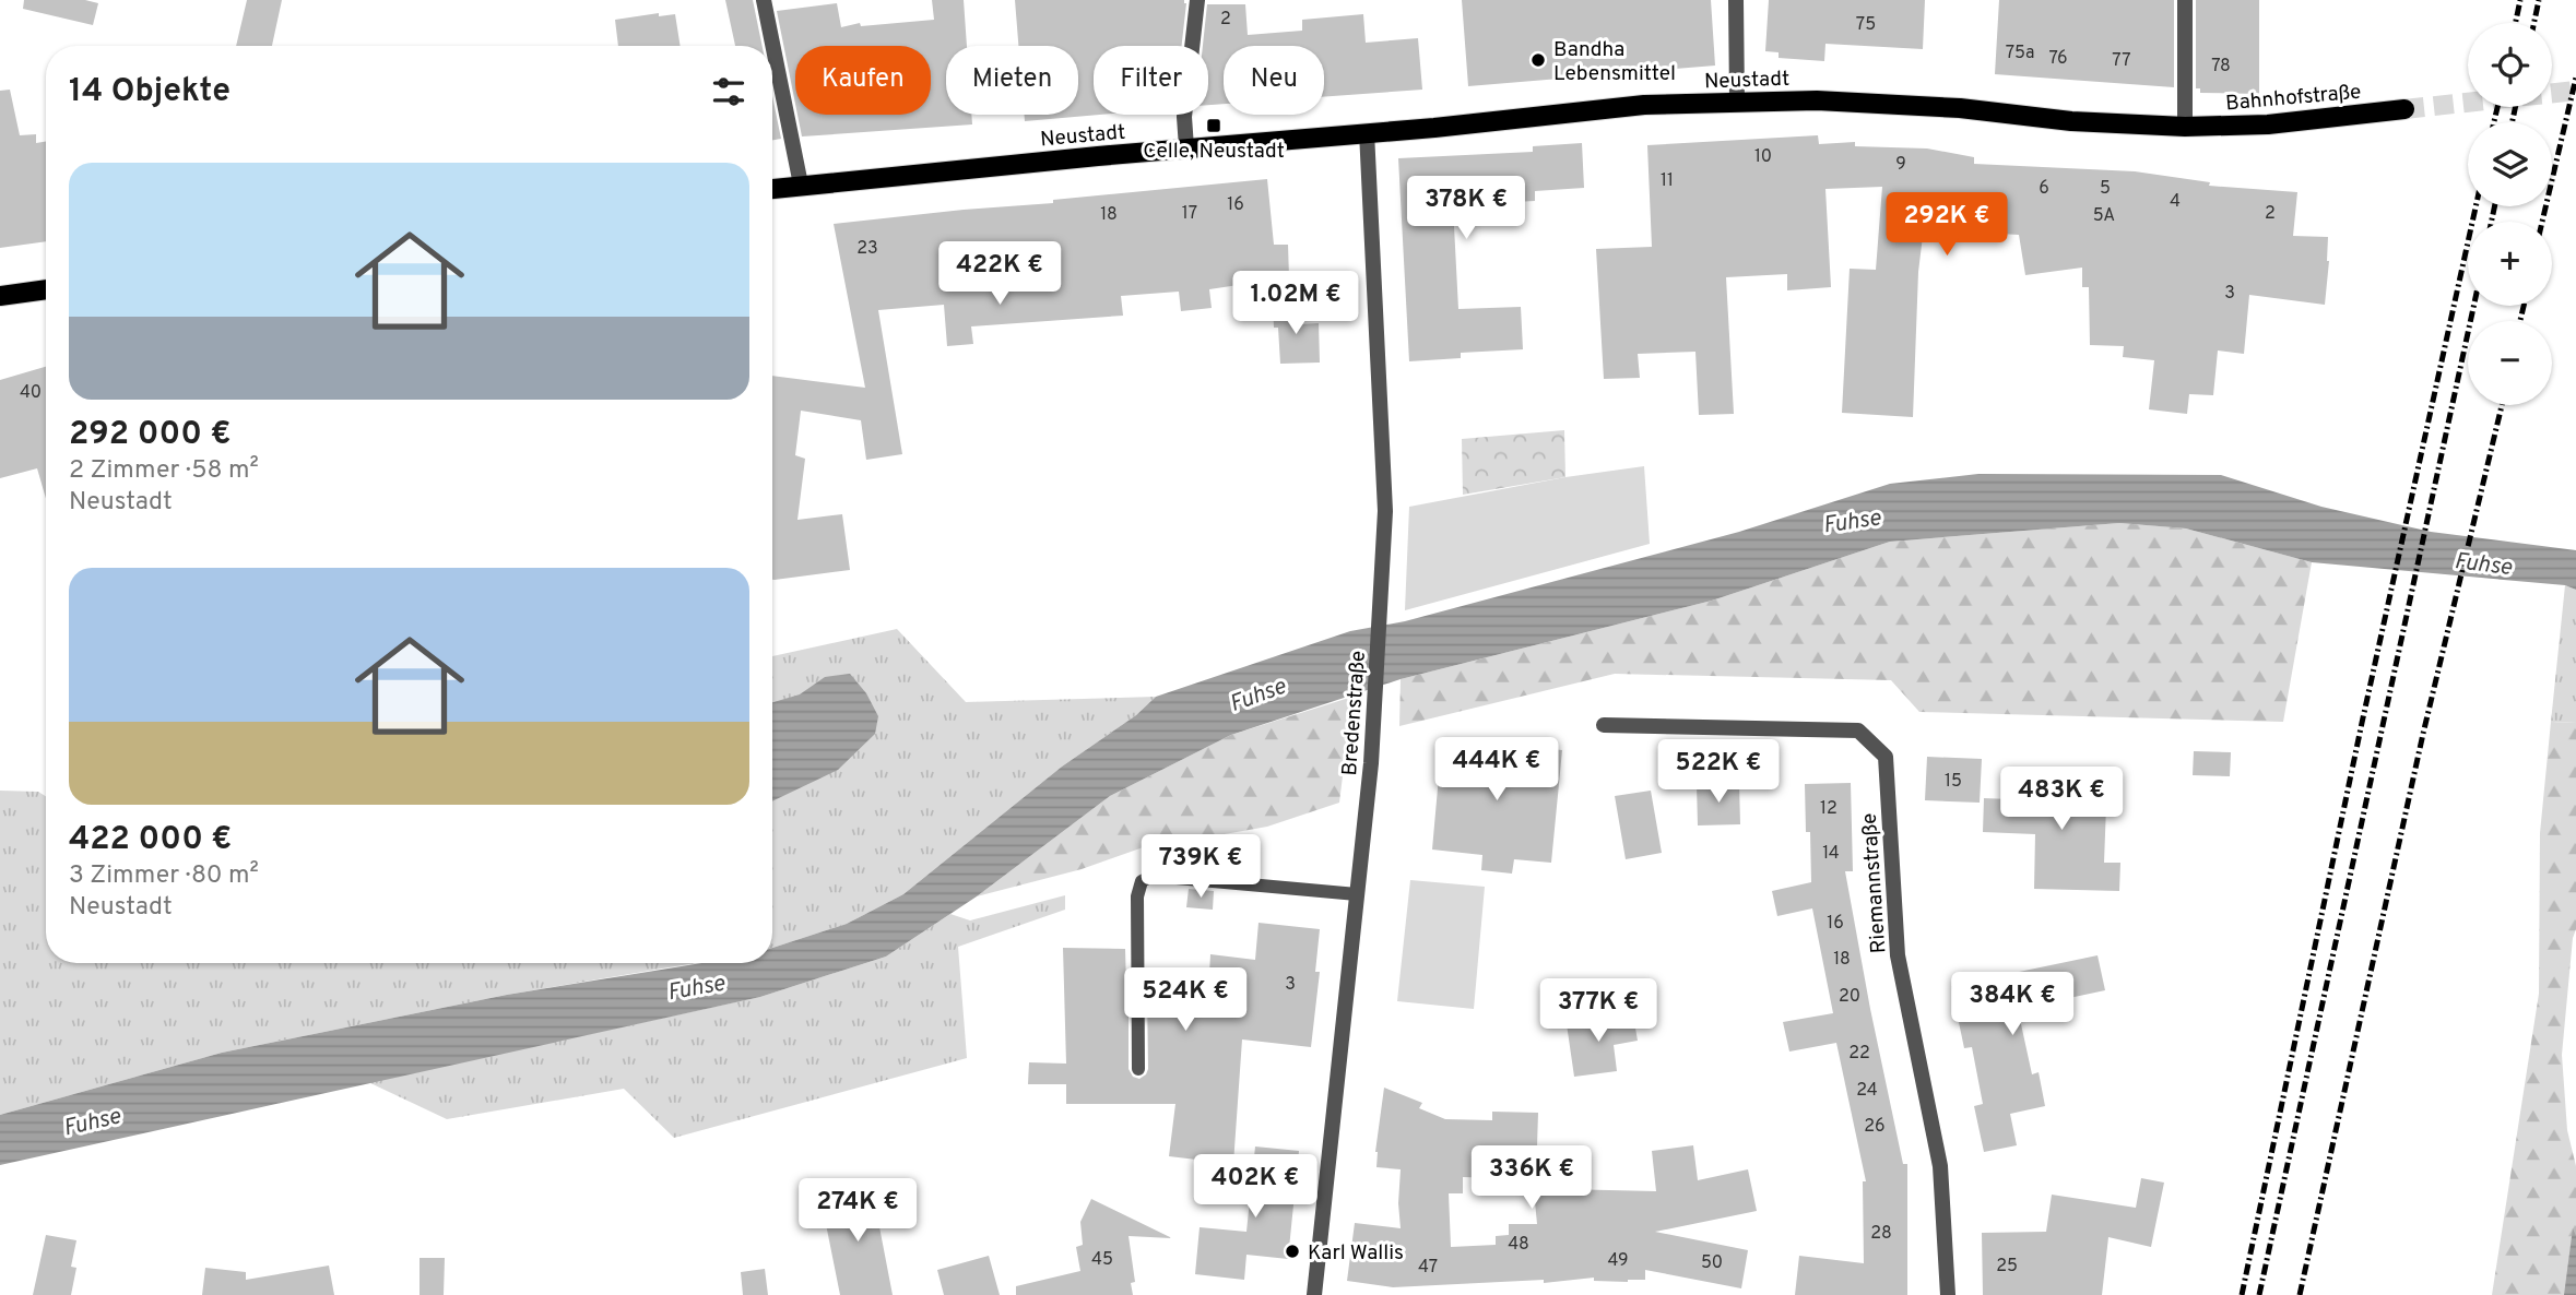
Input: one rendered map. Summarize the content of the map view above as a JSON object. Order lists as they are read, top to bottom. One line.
{"streets":{"main road":["Neustadt","Bahnhofstraße"],"street":["Bredenstraße","Riemannstraße"]},"crossings":[["Neustadt","Bahnhofstraße"],["Neustadt","Bredenstraße"]],"water":["Fuhse"],"places":{"other":["Bandha Lebensmittel","Karl Wallis"],"transit":["Celle, Neustadt"]},"house_numbers":["2","75","75a","76","77","78","10","9","11","6","5","4","16","17","2","18","5A","23","3","40","15","12","14","16","18","3","20","22","24","26","28","48","45","49","50","25","47"],"page":{"map_buttons":["+","−"],"chip":["Kaufen","Mieten","Filter","Neu"],"heading":"14 Objekte","list":[{"name":"292 000 €","note":"2 Zimmer · 58 m² · Neustadt"},{"name":"422 000 €","note":"3 Zimmer · 80 m² · Neustadt"}],"price":["378K €","292K €","422K €","1.02M €","444K €","522K €","483K €","739K €","524K €","384K €","377K €","336K €","402K €","274K €"]}}
